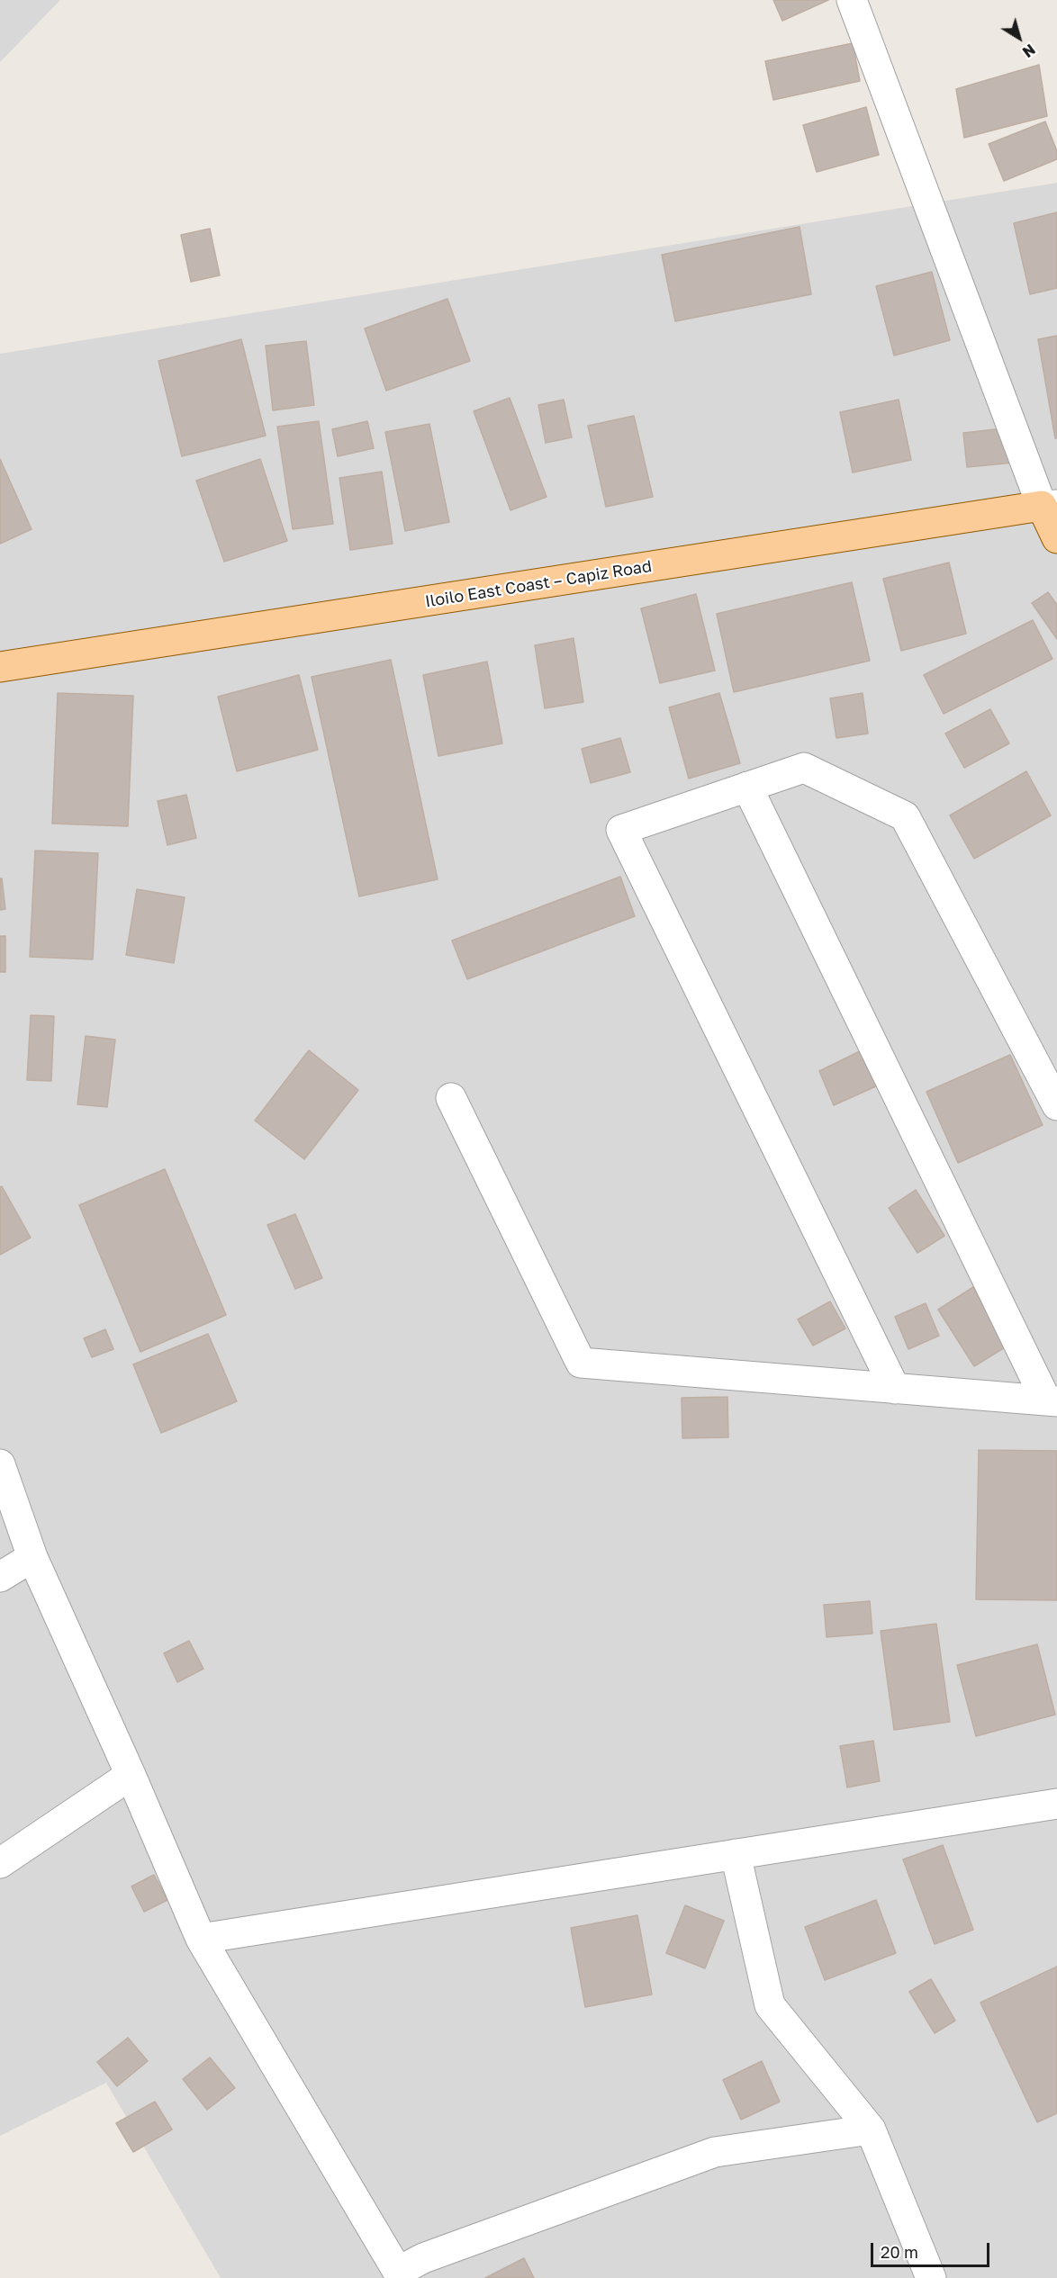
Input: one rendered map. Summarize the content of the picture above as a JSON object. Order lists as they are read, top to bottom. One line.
{"streets":{"main road":["Iloilo East Coast – Capiz Road"]},"scale_bar":"20 m","north":"bottom right"}
